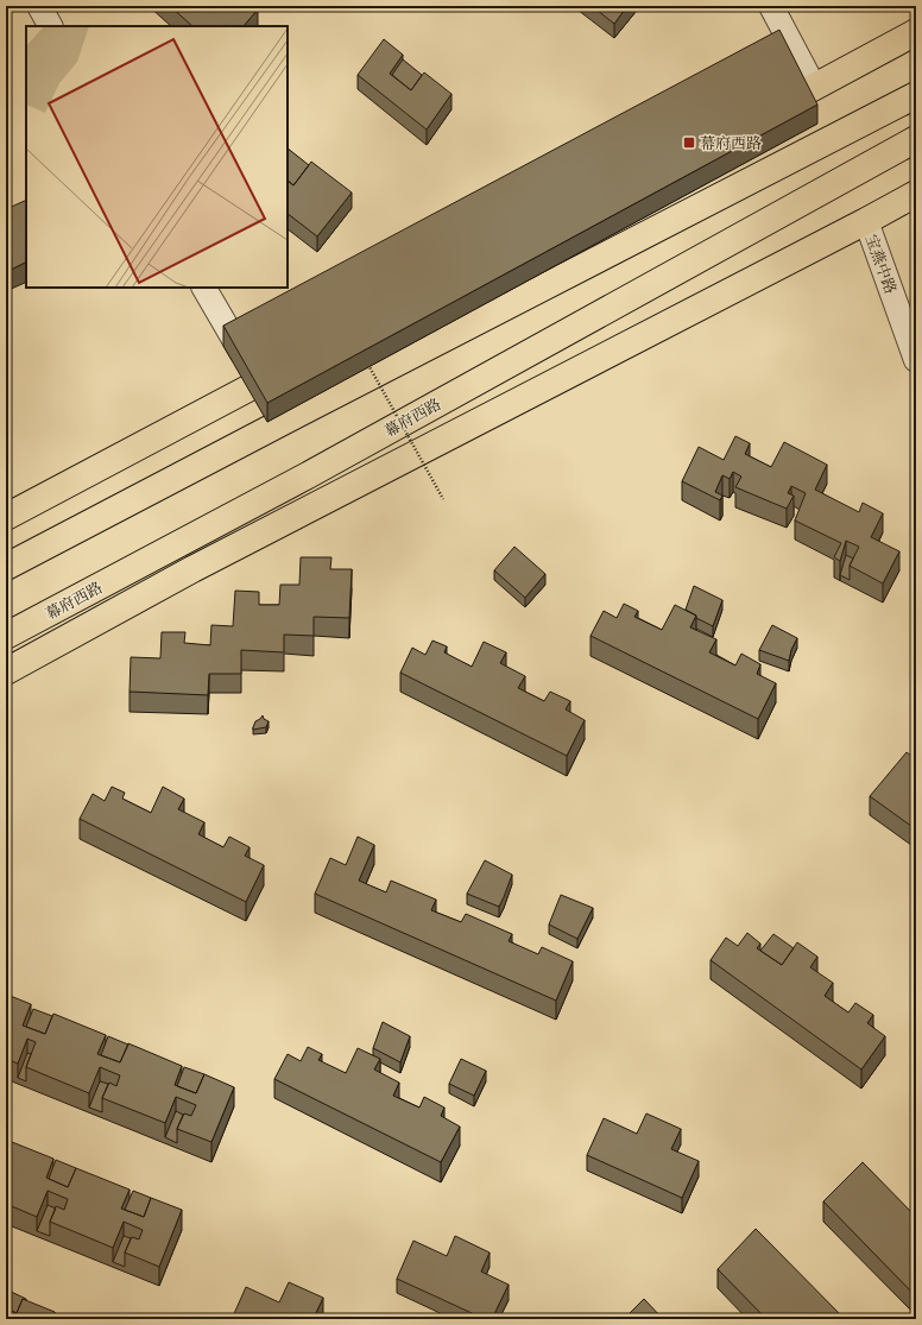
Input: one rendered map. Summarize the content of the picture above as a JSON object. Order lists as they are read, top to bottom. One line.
{"streets":{"main road":["幕府西路"],"street":["宝燕中路"]},"crossings":[["宝燕中路","幕府西路"]],"places":{"transit":["幕府西路"]}}
